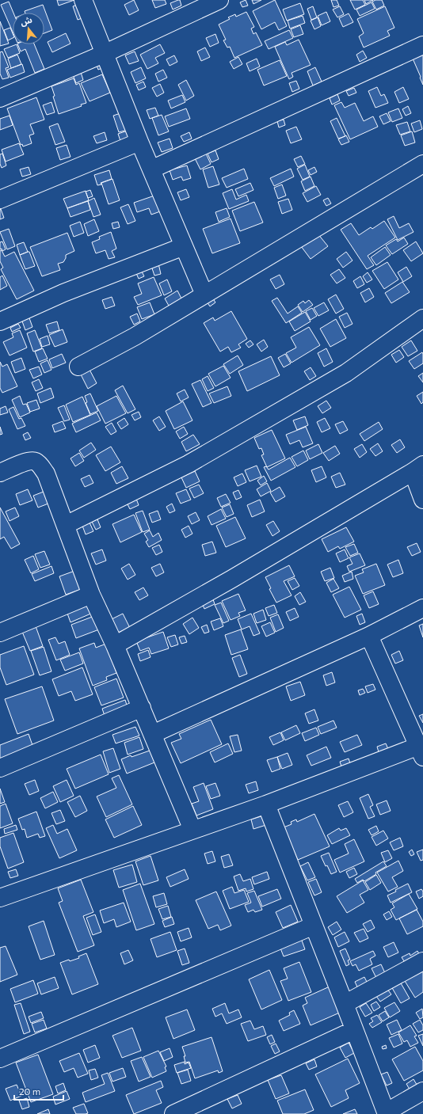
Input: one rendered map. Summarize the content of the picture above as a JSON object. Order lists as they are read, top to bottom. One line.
{"scale_bar":"20 m","north":"top"}
